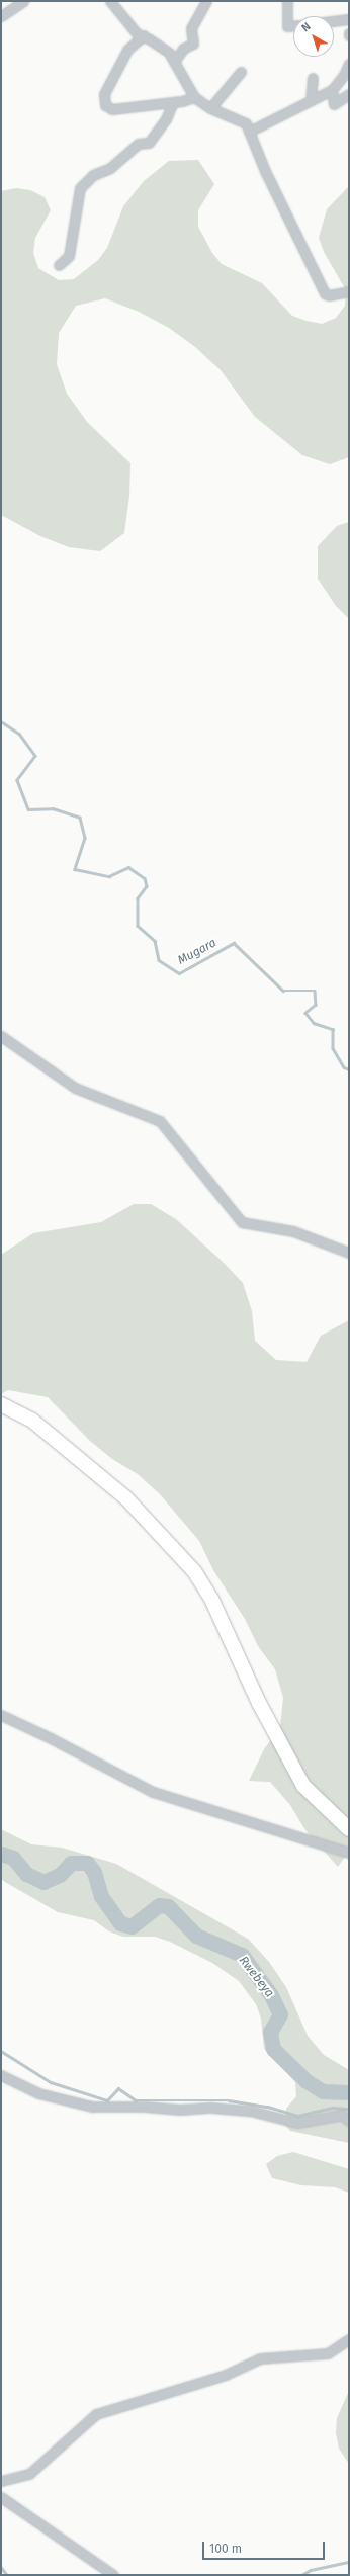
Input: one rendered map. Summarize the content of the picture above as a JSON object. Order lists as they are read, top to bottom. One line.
{"water":["Mugara","Rwebeya"],"scale_bar":"100 m","north":"top left"}
